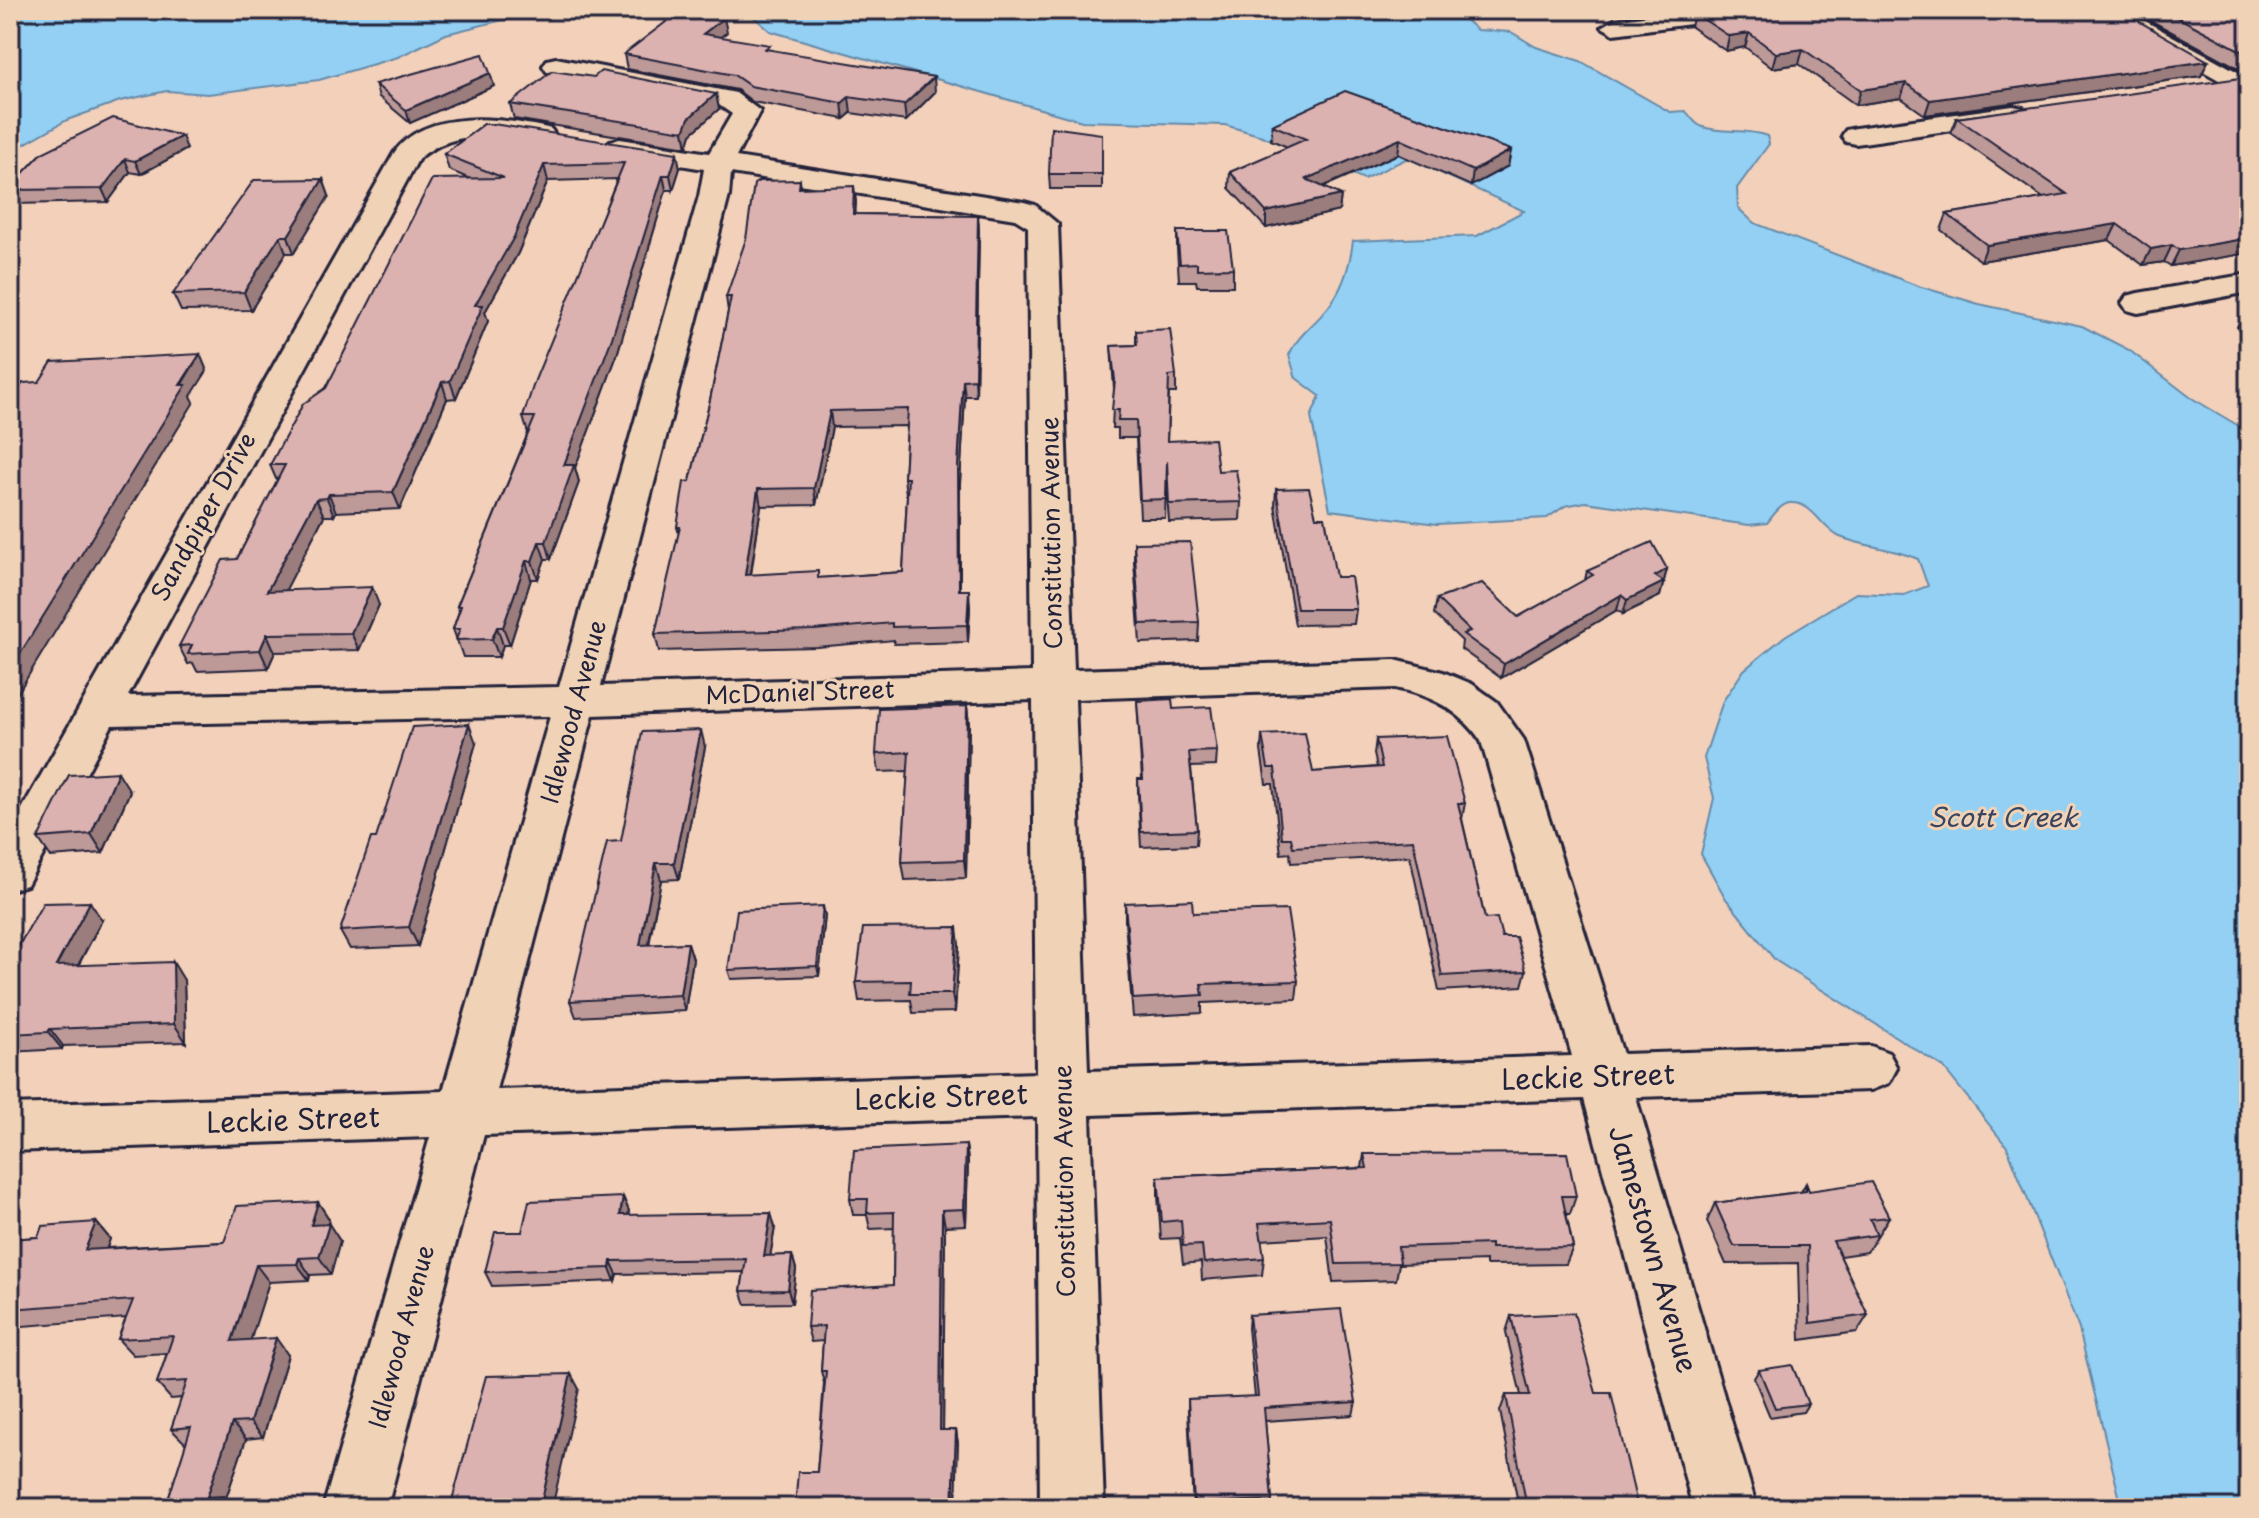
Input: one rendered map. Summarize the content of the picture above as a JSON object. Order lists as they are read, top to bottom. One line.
{"streets":{"street":["Sandpiper Drive","Constitution Avenue","McDaniel Street","Idlewood Avenue","Leckie Street","Jamestown Avenue"]},"crossings":[["Sandpiper Drive","Constitution Avenue"],["Sandpiper Drive","McDaniel Street"],["Constitution Avenue","McDaniel Street"],["Constitution Avenue","Idlewood Avenue"],["Constitution Avenue","Leckie Street"],["McDaniel Street","Idlewood Avenue"],["McDaniel Street","Jamestown Avenue"],["Idlewood Avenue","Leckie Street"],["Leckie Street","Jamestown Avenue"]],"water":["Scott Creek"]}
